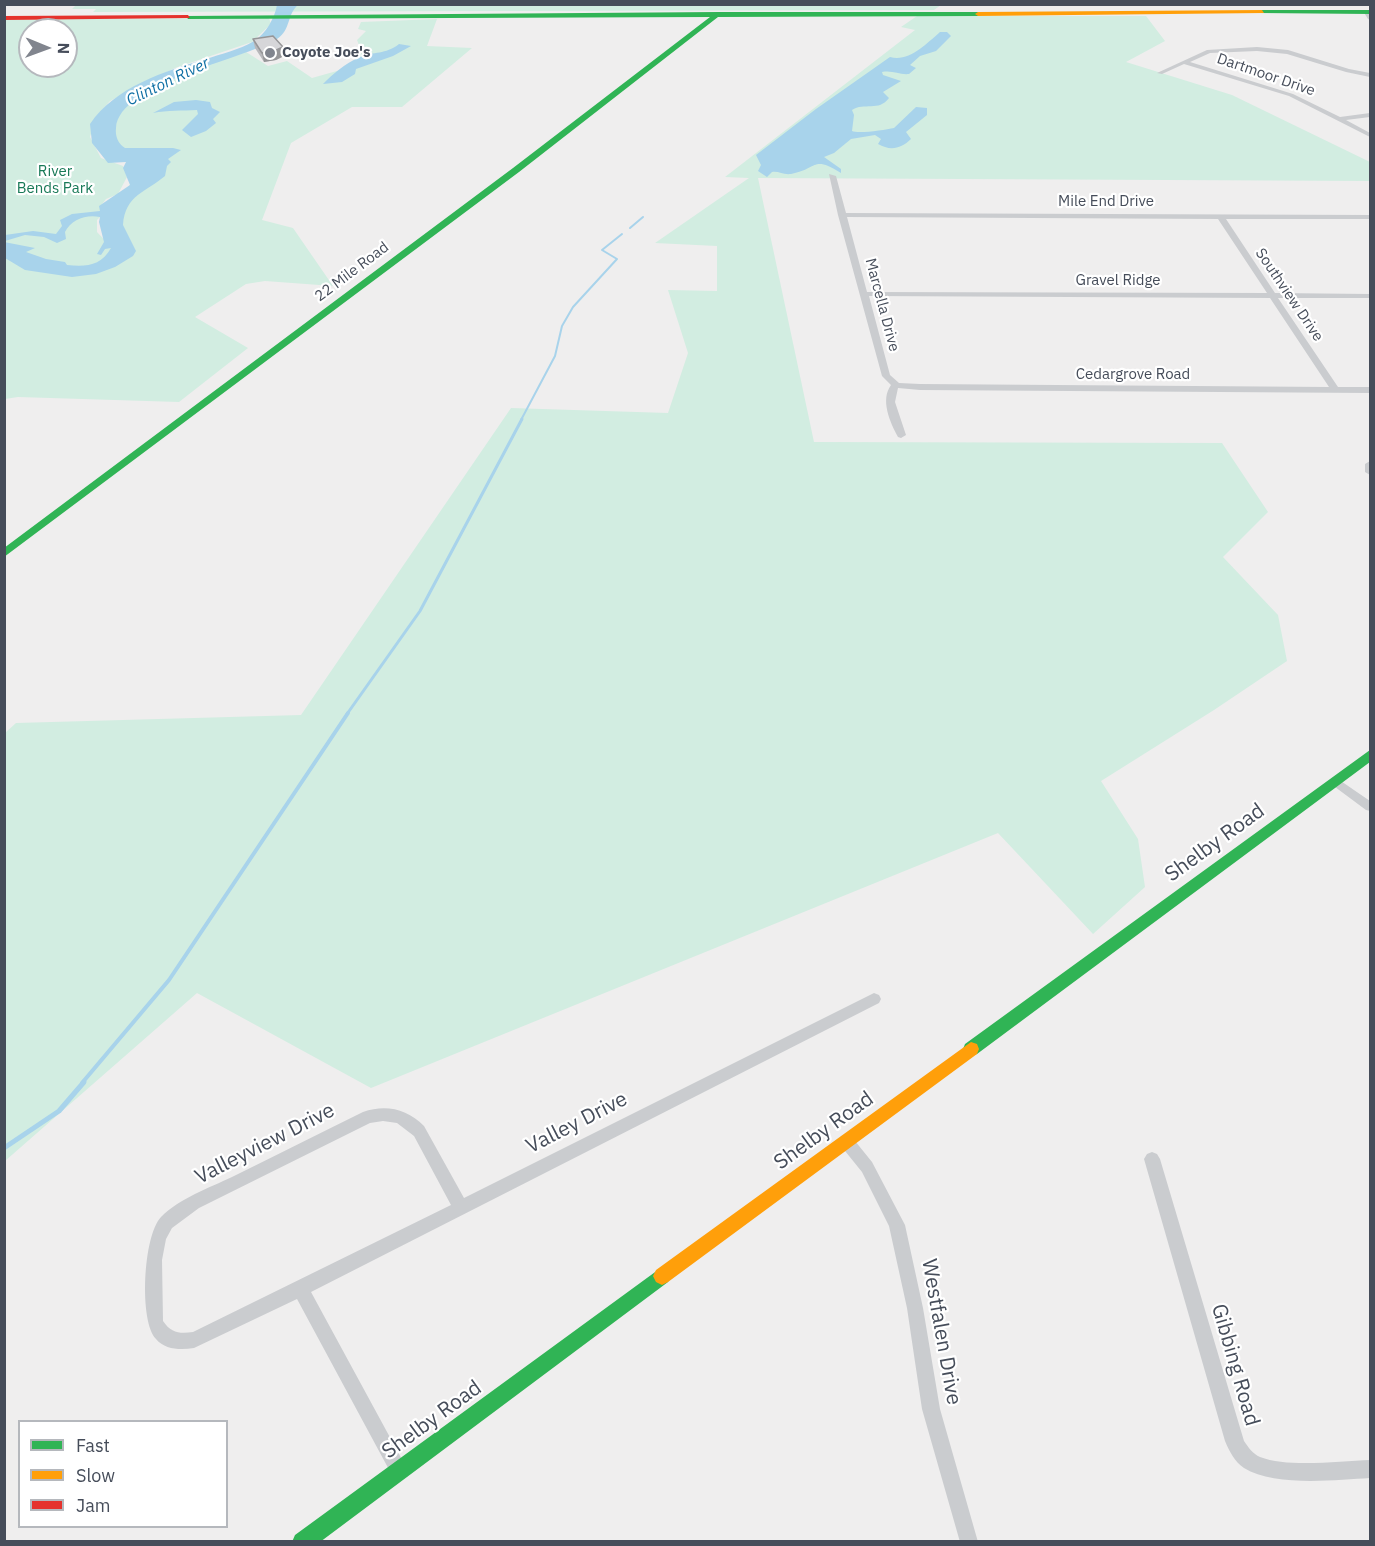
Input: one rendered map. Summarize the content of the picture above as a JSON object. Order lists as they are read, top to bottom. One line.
{"streets":{"street":["Dartmoor Drive","Mile End Drive","22 Mile Road","Gravel Ridge","Southview Drive","Marcella Drive","Cedargrove Road","Shelby Road","Valley Drive","Valleyview Drive","Westfalen Drive","Gibbing Road"]},"crossings":[["Mile End Drive","Southview Drive"],["Mile End Drive","Marcella Drive"],["Gravel Ridge","Southview Drive"],["Gravel Ridge","Marcella Drive"],["Southview Drive","Cedargrove Road"],["Marcella Drive","Cedargrove Road"],["Shelby Road","Westfalen Drive"],["Valley Drive","Valleyview Drive"]],"water":["Clinton River"],"parks":["River Bends Park"],"places":["Coyote Joe's"],"legend":["Fast","Slow","Jam"],"north":"right"}
